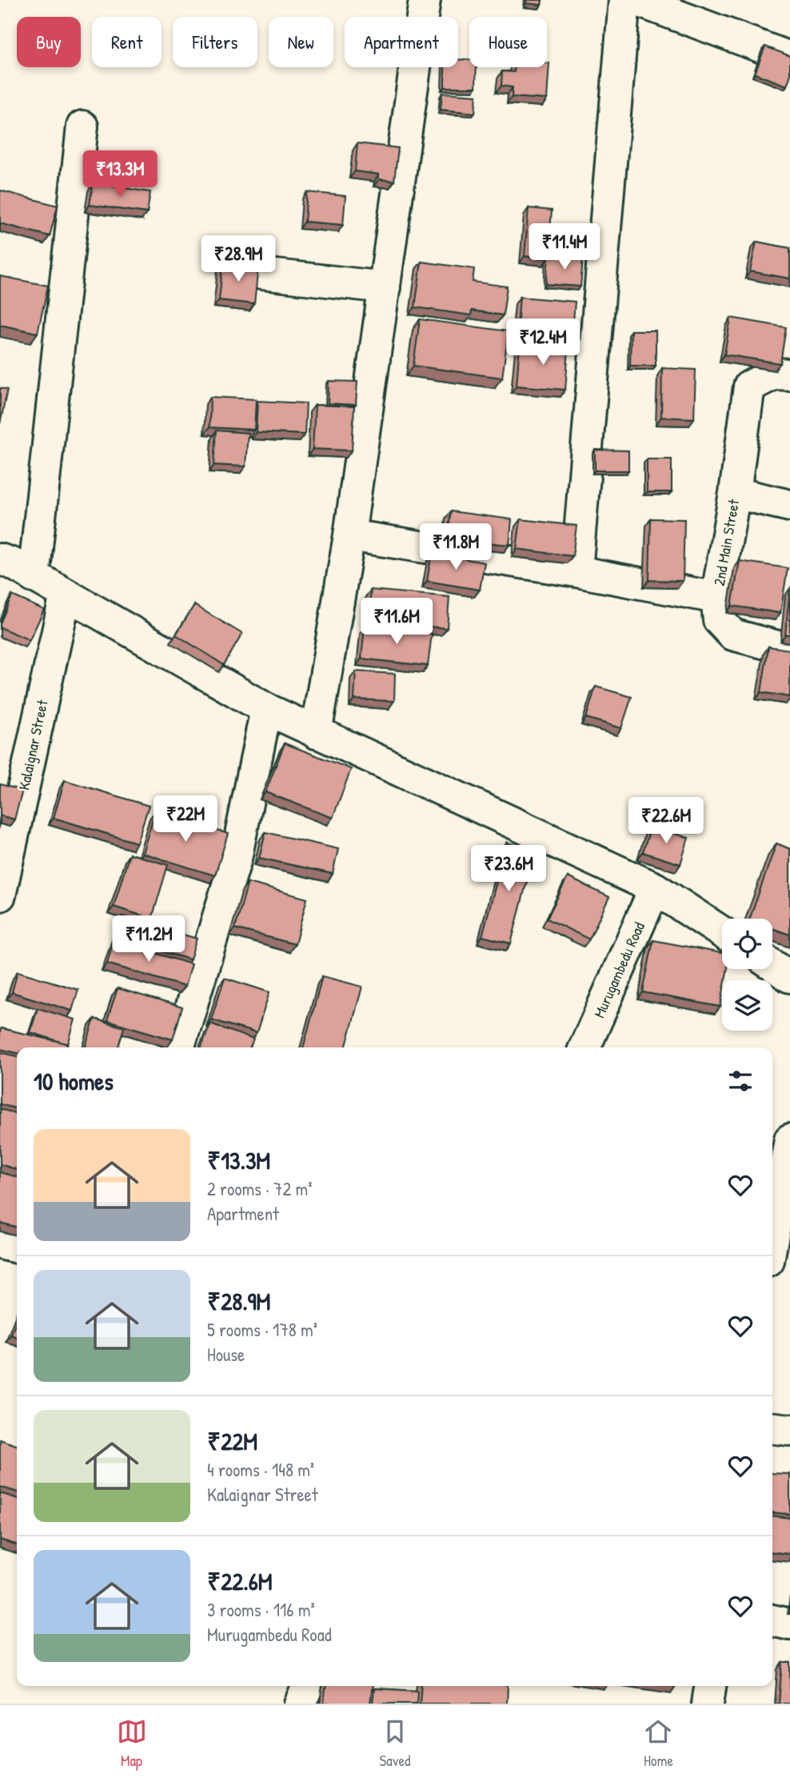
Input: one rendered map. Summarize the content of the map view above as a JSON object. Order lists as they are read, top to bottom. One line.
{"streets":{"street":["2nd Main Street","Kalaignar Street","Murugambedu Road"]},"page":{"chip":["Buy","Rent","Filters","New","Apartment","House"],"price":["₹13.3M","₹11.4M","₹28.9M","₹12.4M","₹11.8M","₹11.6M","₹22M","₹22.6M","₹23.6M","₹11.2M"],"heading":"10 homes","list":[{"name":"₹13.3M","note":"2 rooms · 72 m² · Apartment"},{"name":"₹28.9M","note":"5 rooms · 178 m² · House"},{"name":"₹22M","note":"4 rooms · 148 m² · Kalaignar Street"},{"name":"₹22.6M","note":"3 rooms · 116 m² · Murugambedu Road"}],"tabs":["Map","Saved","Home"]}}
